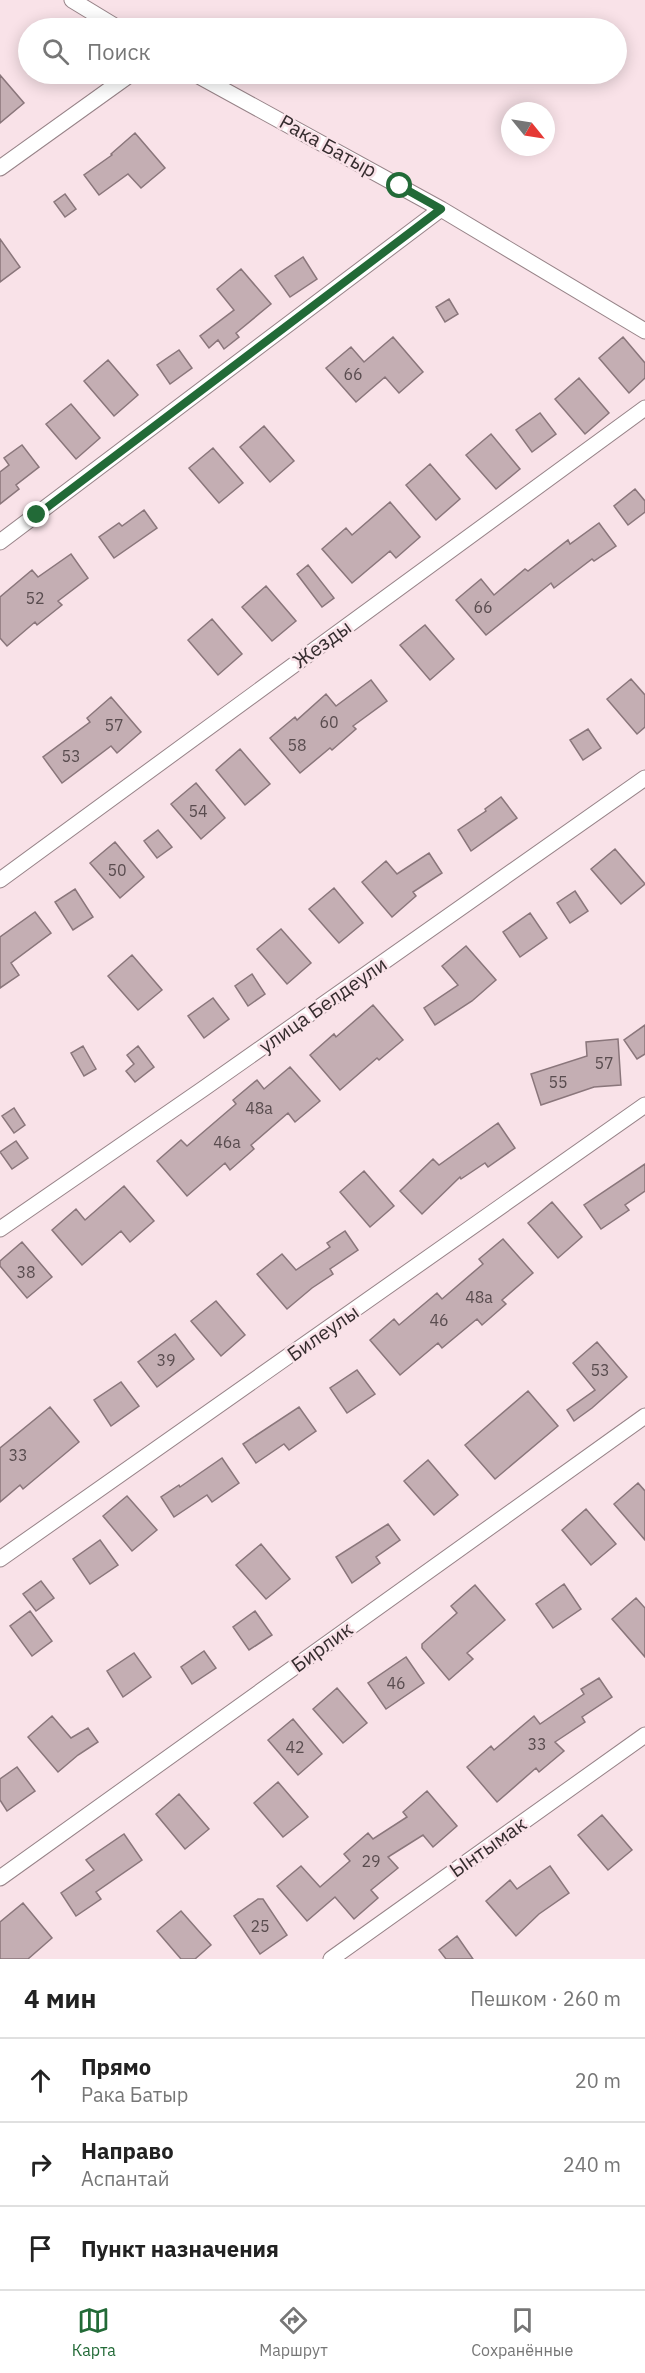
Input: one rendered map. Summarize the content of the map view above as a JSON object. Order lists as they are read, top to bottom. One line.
{"streets":{"street":["Рака Батыр","Жезды","улица Белдеули","Билеулы","Бирлик","Ынтымак"]},"house_numbers":["66","52","66","60","57","58","53","54","50","57","55","48а","46а","38","48а","46","39","53","33","46","33","42","29","25"],"north":"bottom right","page":{"search":"Поиск","heading":["4 мин","Пешком · 260 m"],"list":[["Прямо","Рака Батыр","20 m"],["Направо","Аспантай","240 m"],"Пункт назначения"],"nav":["Карта","Маршрут","Сохранённые"]}}
